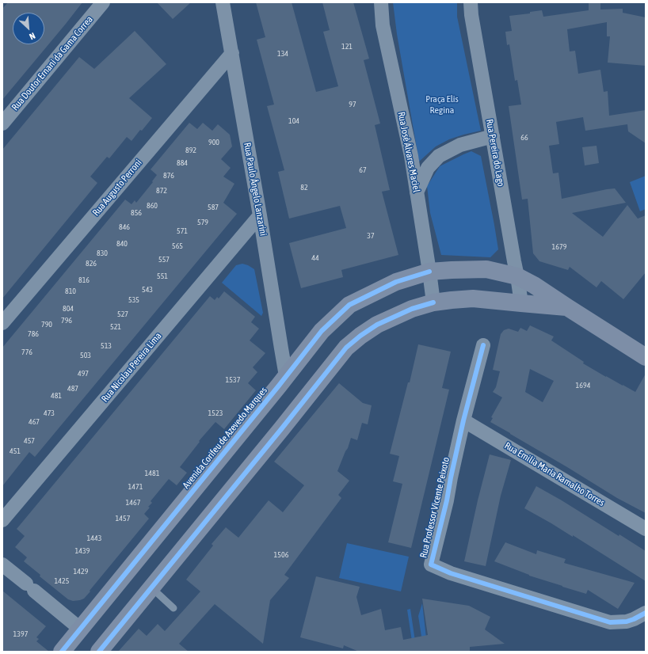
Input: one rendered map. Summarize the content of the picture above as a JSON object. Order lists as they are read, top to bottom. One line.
{"streets":{"main road":["Avenida Corifeu de Azevedo Marques"],"street":["Rua Doutor Ernani da Gama Correa","Rua José Álvares Maciel","Rua Pereira do Lago","Rua Augusto Perroni","Rua Paulo Ângelo Lanzarini","Rua Nicolau Pereira Lima","Rua Emilia Maria Ramalho Torres","Rua Professor Vicente Peixoto"]},"crossings":[["Rua José Álvares Maciel","Avenida Corifeu de Azevedo Marques"],["Rua Pereira do Lago","Avenida Corifeu de Azevedo Marques"],["Rua Augusto Perroni","Rua Paulo Ângelo Lanzarini"],["Rua Paulo Ângelo Lanzarini","Rua Nicolau Pereira Lima"],["Rua Paulo Ângelo Lanzarini","Avenida Corifeu de Azevedo Marques"],["Rua Emilia Maria Ramalho Torres","Rua Professor Vicente Peixoto"]],"parks":["Praça Elis Regina"],"house_numbers":["121","134","97","104","66","900","892","884","67","876","82","872","860","587","856","579","846","571","37","840","565","1679","830","44","557","826","551","816","543","810","535","804","527","796","790","521","786","513","776","503","497","1537","1694","487","481","473","1523","467","457","451","1481","1471","1467","1457","1443","1439","1506","1429","1425","1397"],"north":"bottom right"}
